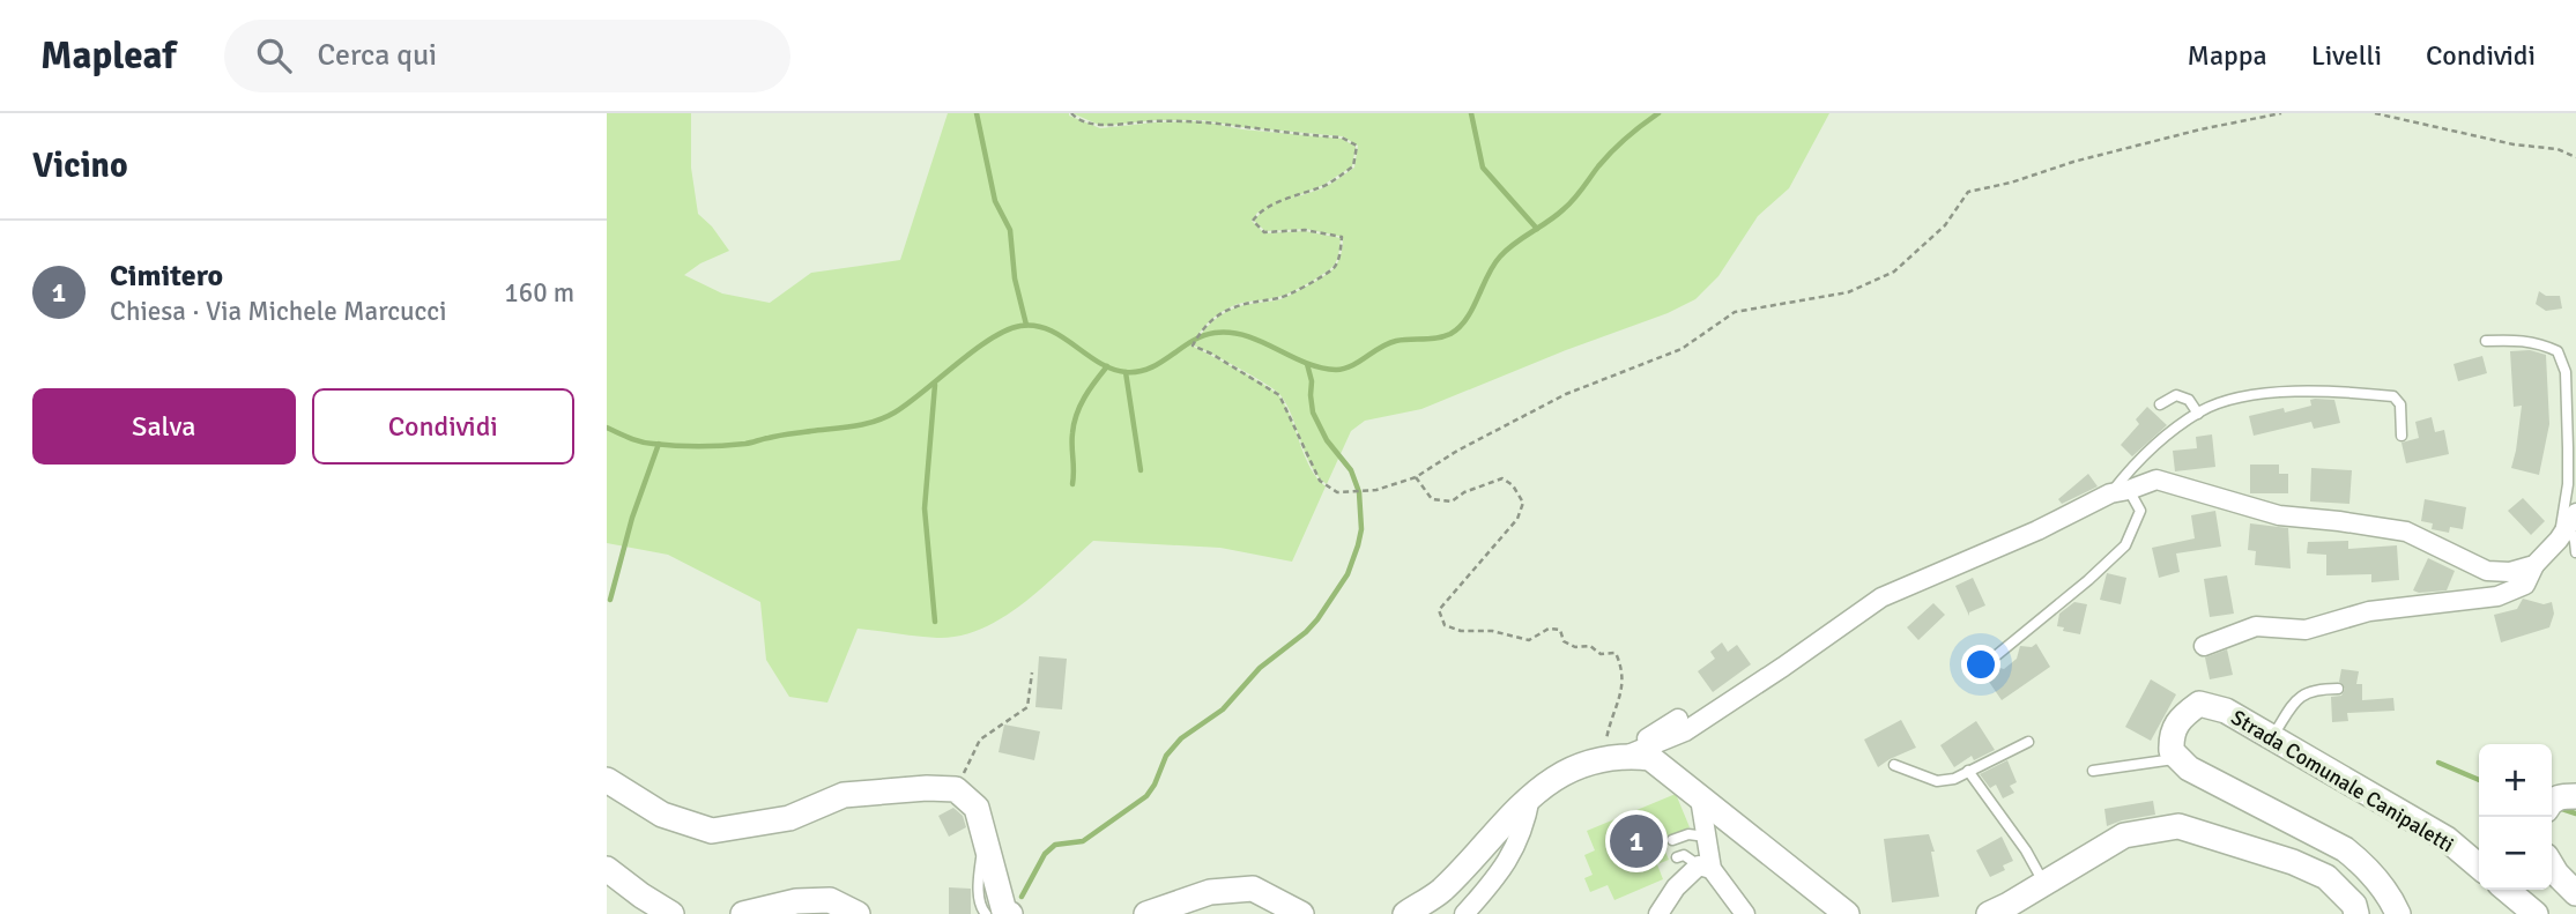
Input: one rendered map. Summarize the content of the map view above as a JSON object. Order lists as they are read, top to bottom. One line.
{"streets":{"street":["Strada Comunale Canipaletti"]},"page":{"header":"Mapleaf","search":"Cerca qui","nav":["Mappa","Livelli","Condividi"],"heading":"Vicino","list":[{"mark":"1","name":"Cimitero","note":"Chiesa · Via Michele Marcucci","value":"160 m"}],"buttons":["Salva","Condividi"],"map_buttons":["+","−"],"pins":"1"}}
